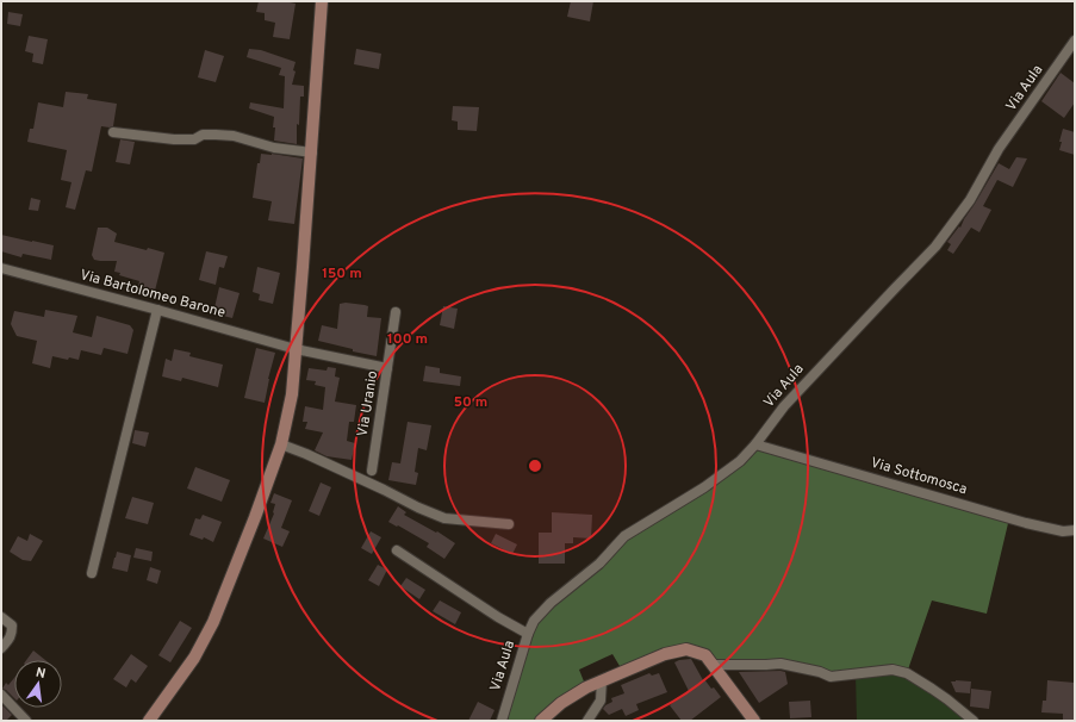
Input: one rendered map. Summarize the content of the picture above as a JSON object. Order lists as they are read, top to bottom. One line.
{"streets":{"street":["Via Aula","Via Bartolomeo Barone","Via Uranio","Via Sottomosca"]},"crossings":[["Via Aula","Via Sottomosca"],["Via Bartolomeo Barone","Via Uranio"]],"north":"top","rings":["150 m","100 m","50 m"]}
